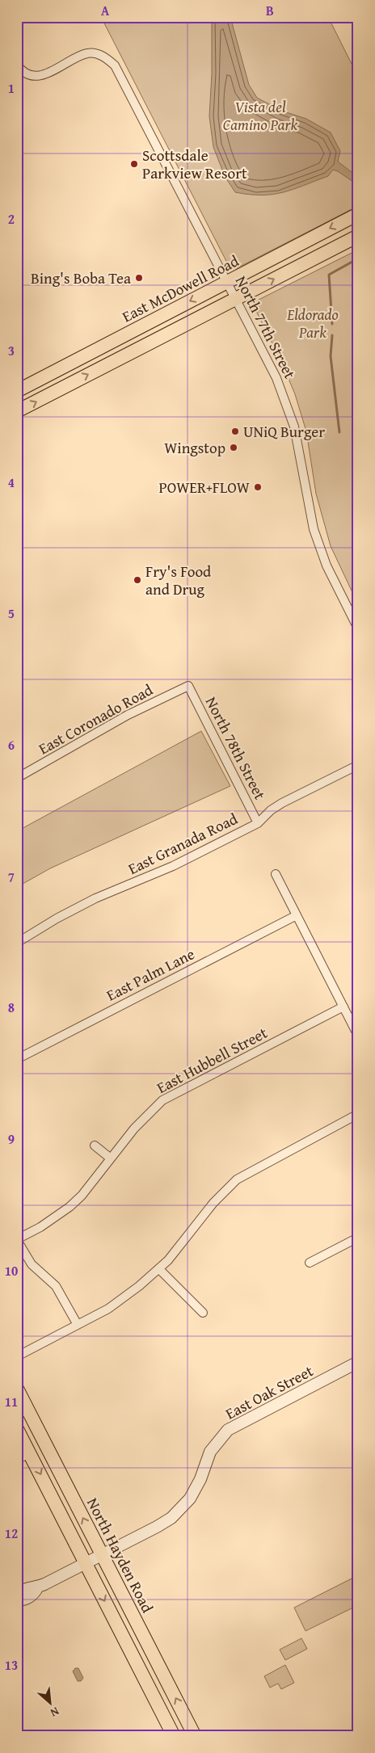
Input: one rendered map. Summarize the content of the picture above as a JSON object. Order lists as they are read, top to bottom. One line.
{"streets":{"main road":["East McDowell Road","North Hayden Road"],"street":["North 77th Street","East Coronado Road","North 78th Street","East Granada Road","East Palm Lane","East Hubbell Street","East Oak Street"]},"crossings":[["East McDowell Road","North 77th Street"],["East Coronado Road","North 78th Street"],["North 78th Street","East Granada Road"],["East Oak Street","North Hayden Road"]],"parks":["Vista del Camino Park","Eldorado Park"],"places":["Scottsdale Parkview Resort","Bing's Boba Tea","UNiQ Burger","Wingstop","POWER+FLOW","Fry's Food and Drug"],"north":"bottom right","grid":{"columns":["A","B"],"rows":["1","2","3","4","5","6","7","8","9","10","11","12","13"]}}
